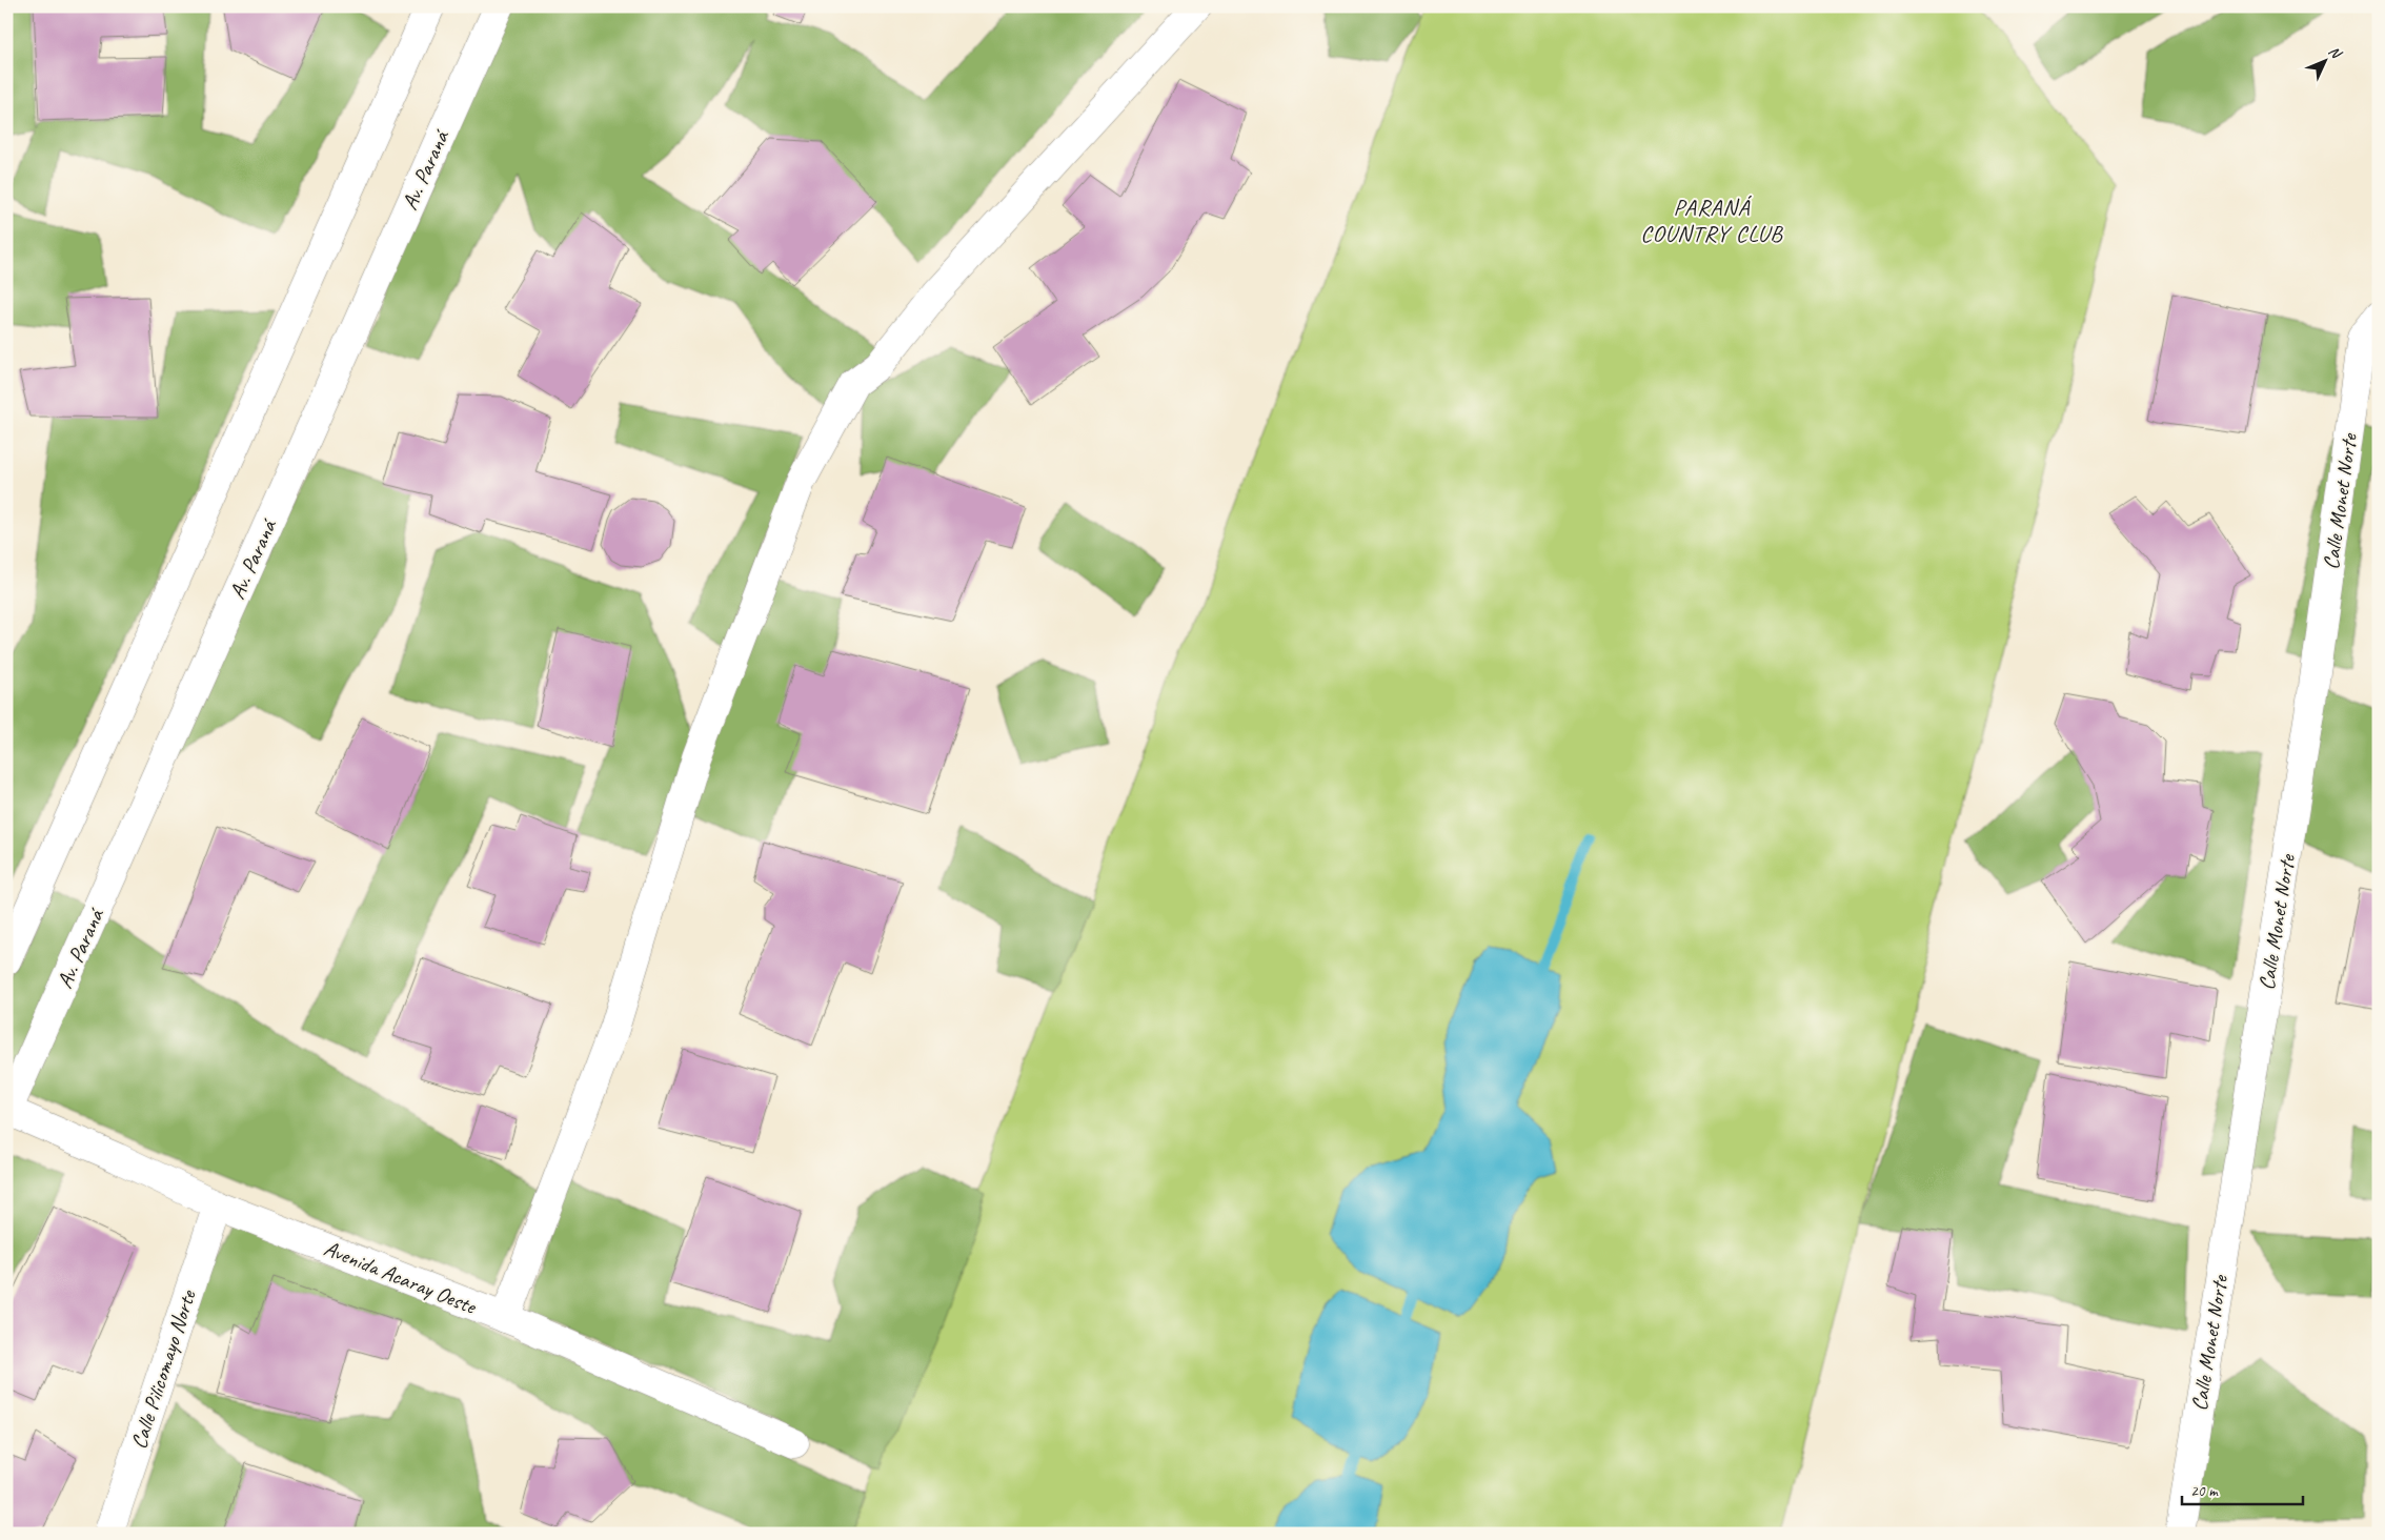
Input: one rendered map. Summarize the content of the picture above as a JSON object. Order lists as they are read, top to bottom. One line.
{"streets":{"street":["Av. Paraná","Calle Monet Norte","Avenida Acaray Oeste","Calle Pilicomayo Norte"]},"crossings":[["Av. Paraná","Avenida Acaray Oeste"],["Avenida Acaray Oeste","Calle Pilicomayo Norte"]],"districts":["PARANÁ COUNTRY CLUB"],"scale_bar":"20 m","north":"top right"}
